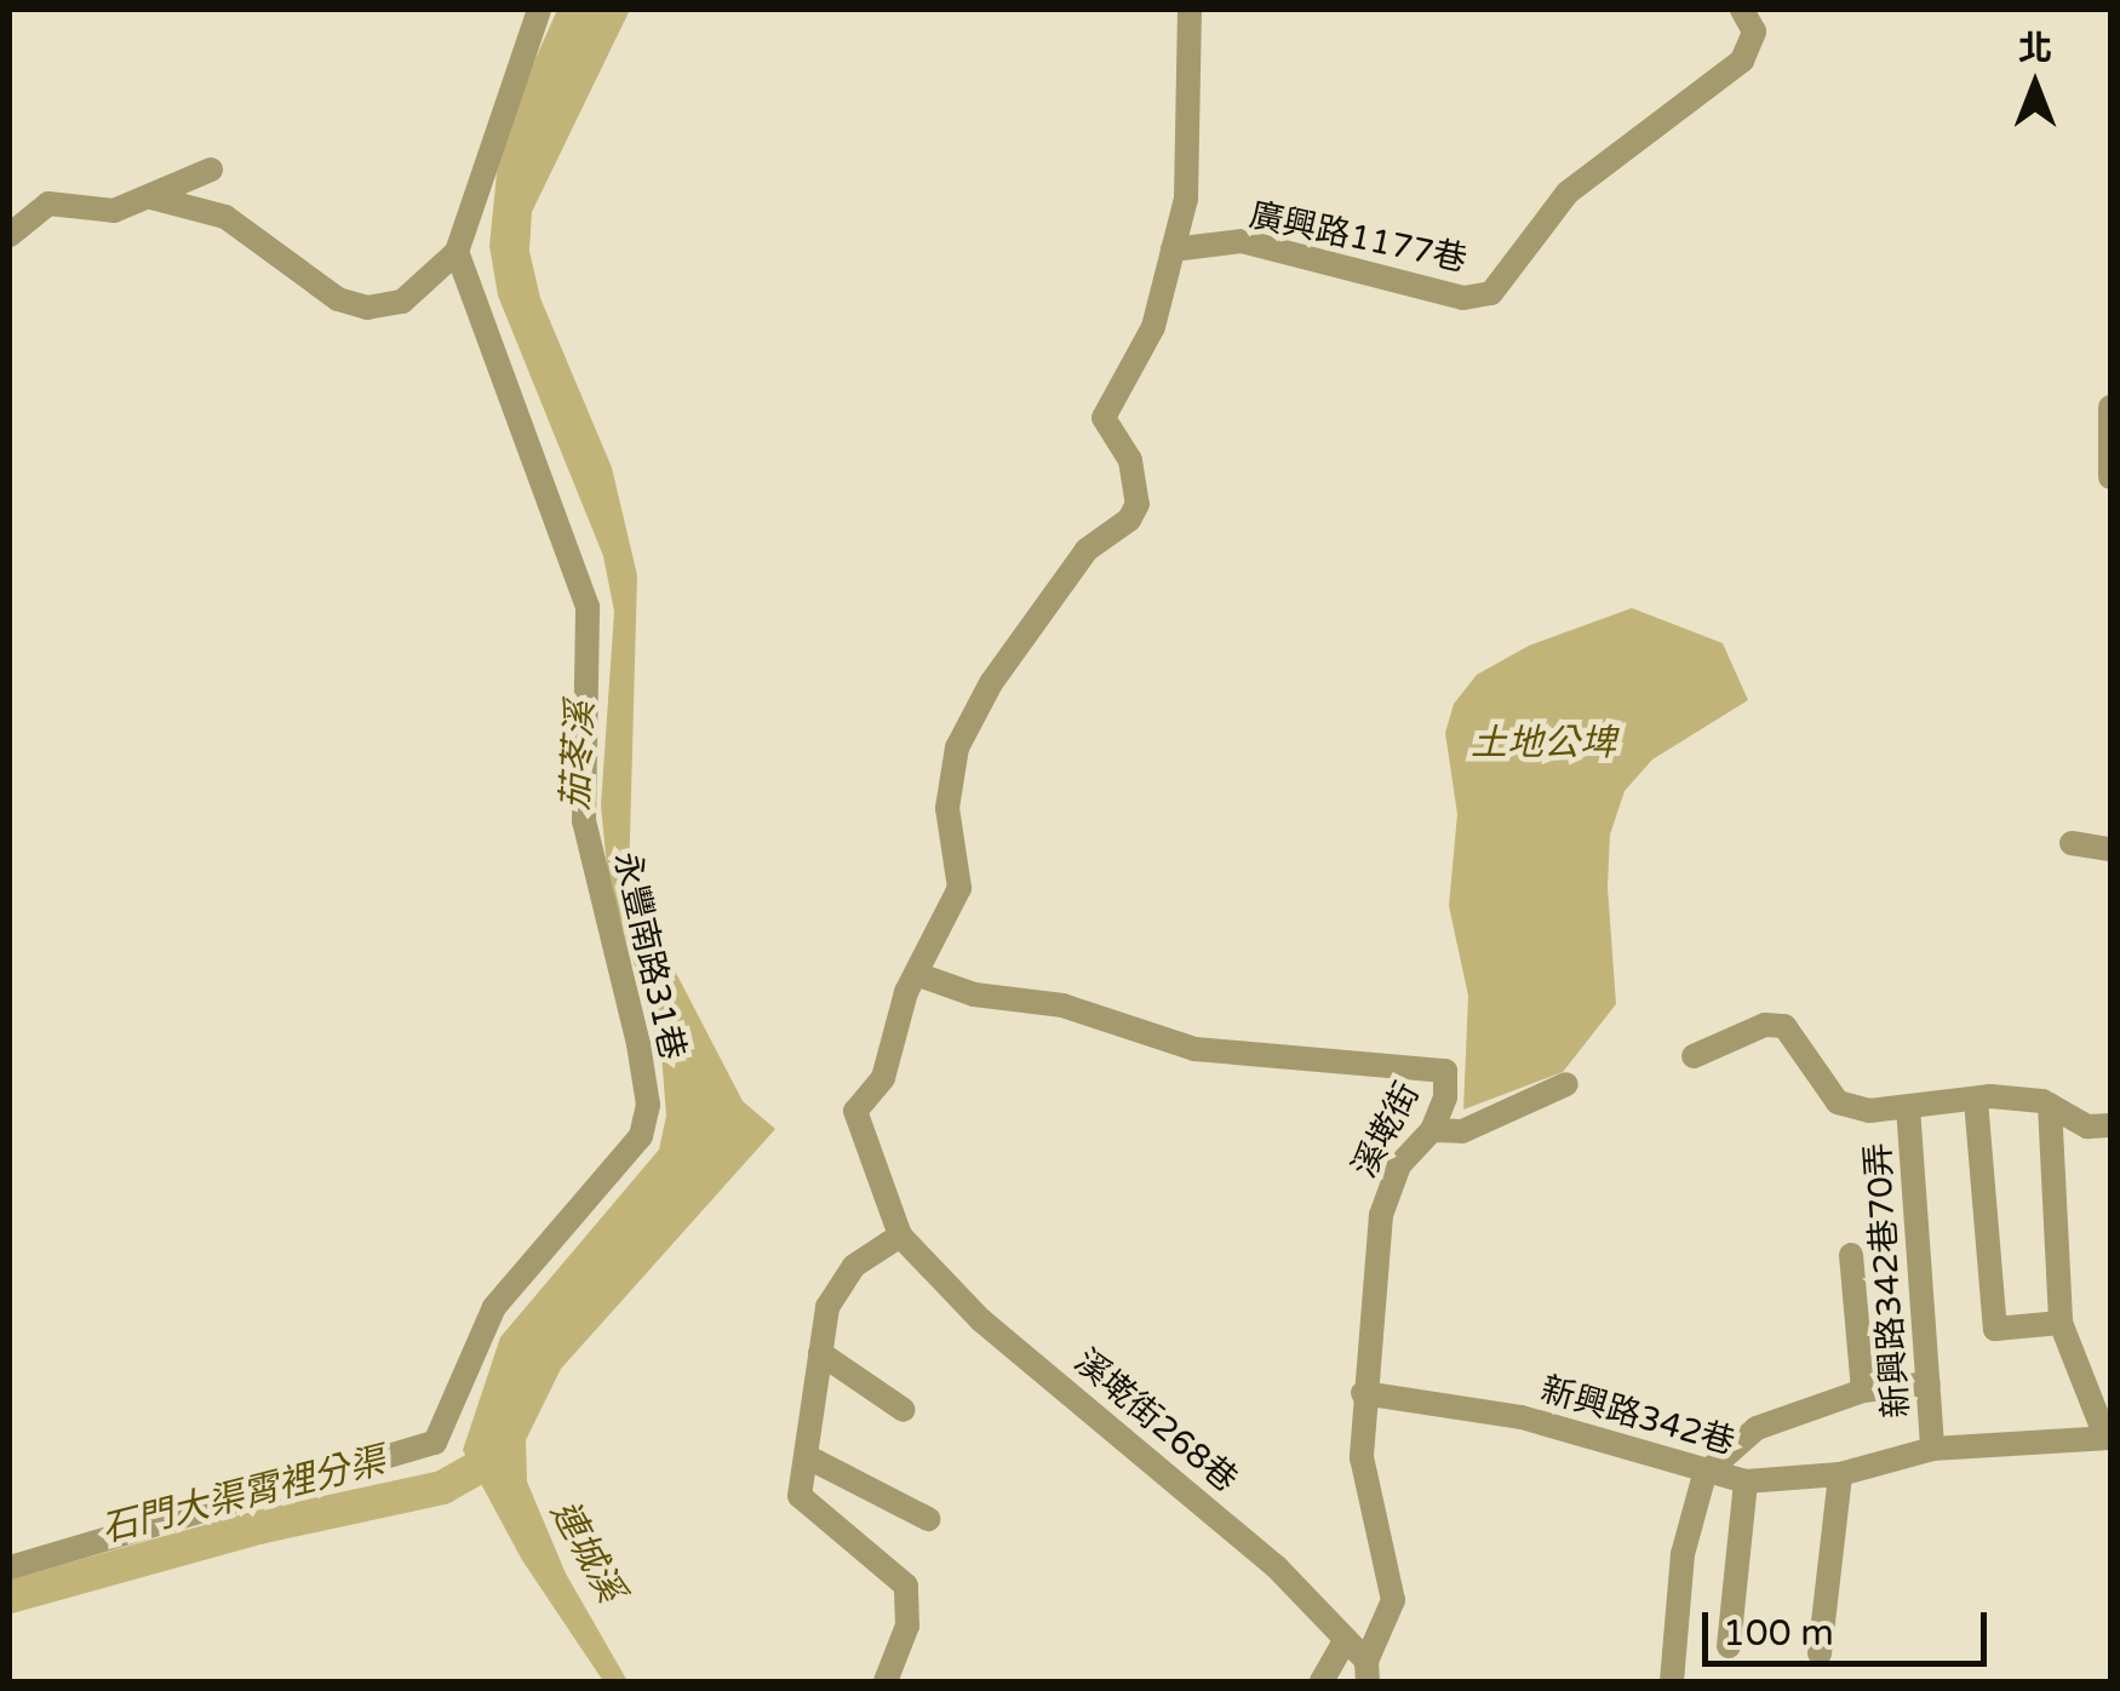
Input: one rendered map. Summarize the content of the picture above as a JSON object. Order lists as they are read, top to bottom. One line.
{"streets":{"street":["廣興路1177巷","永豐南路31巷","溪墘街","新興路342巷70弄","新興路342巷","溪墘街268巷"]},"crossings":[["溪墘街","新興路342巷"],["溪墘街","溪墘街268巷"],["新興路342巷70弄","新興路342巷"]],"water":["土地公埤","茄苳溪","石門大渠霄裡分渠","連城溪"],"scale_bar":"100 m","north":"top"}
